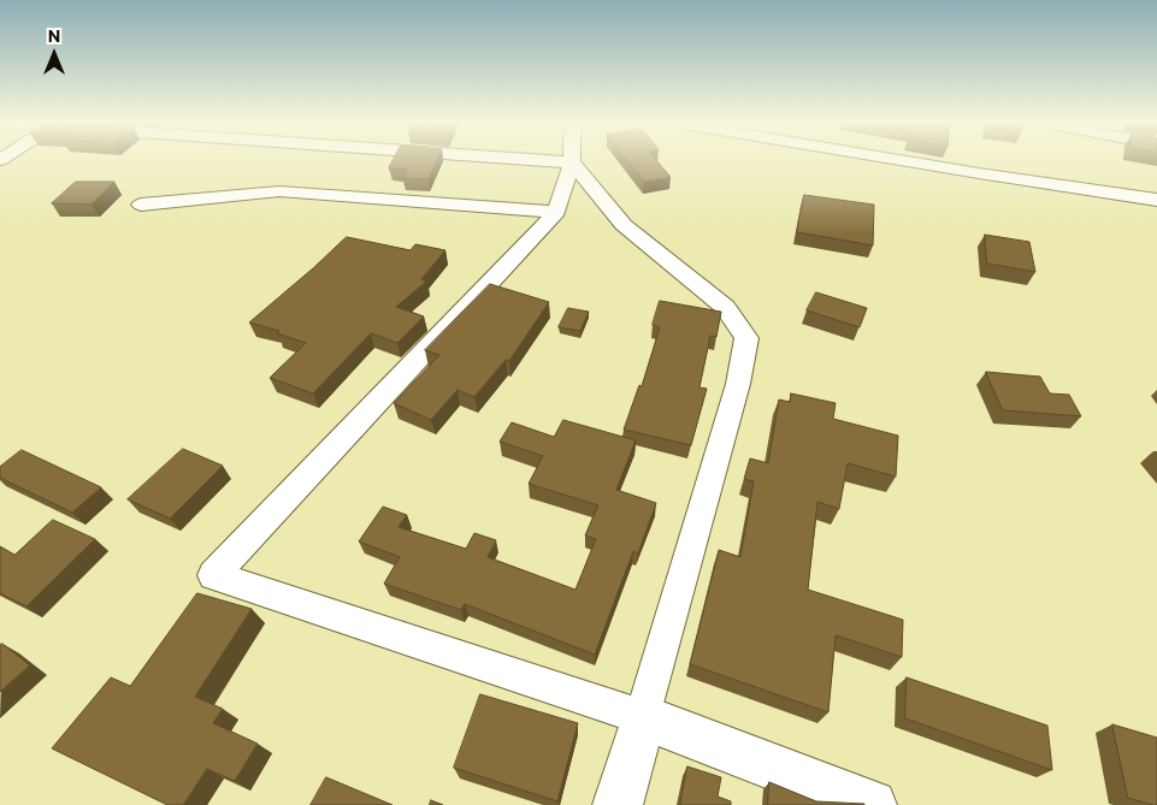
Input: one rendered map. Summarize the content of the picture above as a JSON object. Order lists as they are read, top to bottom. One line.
{"north":"top"}
